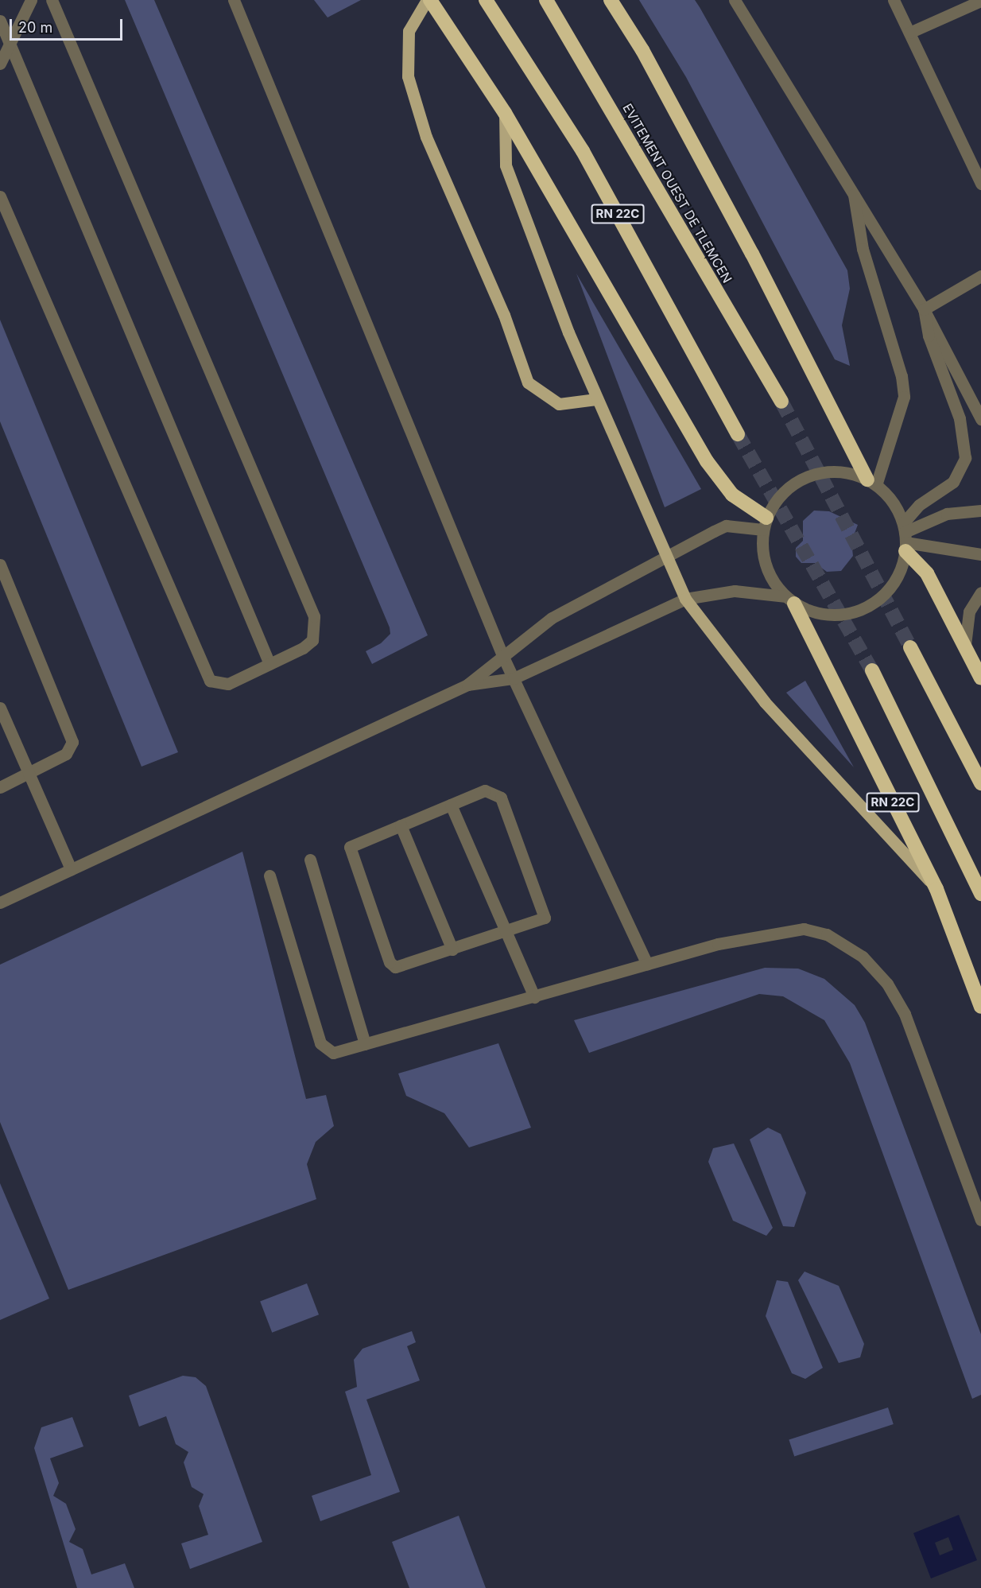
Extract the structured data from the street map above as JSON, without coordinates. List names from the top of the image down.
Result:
{
  "streets": {
    "highway": ["EVITEMENT OUEST DE TLEMCEN", "RN 22C"]
  },
  "scale_bar": "20 m"
}
